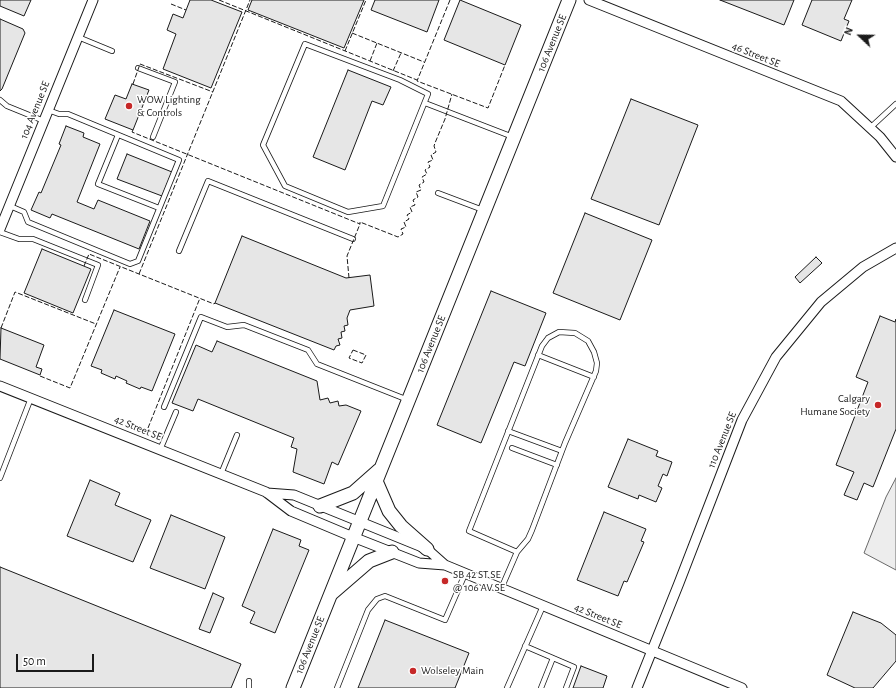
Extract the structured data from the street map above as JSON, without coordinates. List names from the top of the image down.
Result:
{
  "streets": {
    "street": [
      "106 Avenue SE",
      "46 Street SE",
      "104 Avenue SE",
      "42 Street SE",
      "110 Avenue SE"
    ]
  },
  "crossings": [
    ["106 Avenue SE", "42 Street SE"],
    ["42 Street SE", "110 Avenue SE"]
  ],
  "places": [
    "WOW Lighting & Controls",
    "Calgary Humane Society",
    "SB 42 ST SE @ 106 AV SE",
    "Wolseley Main"
  ],
  "scale_bar": "50 m",
  "north": "left"
}
